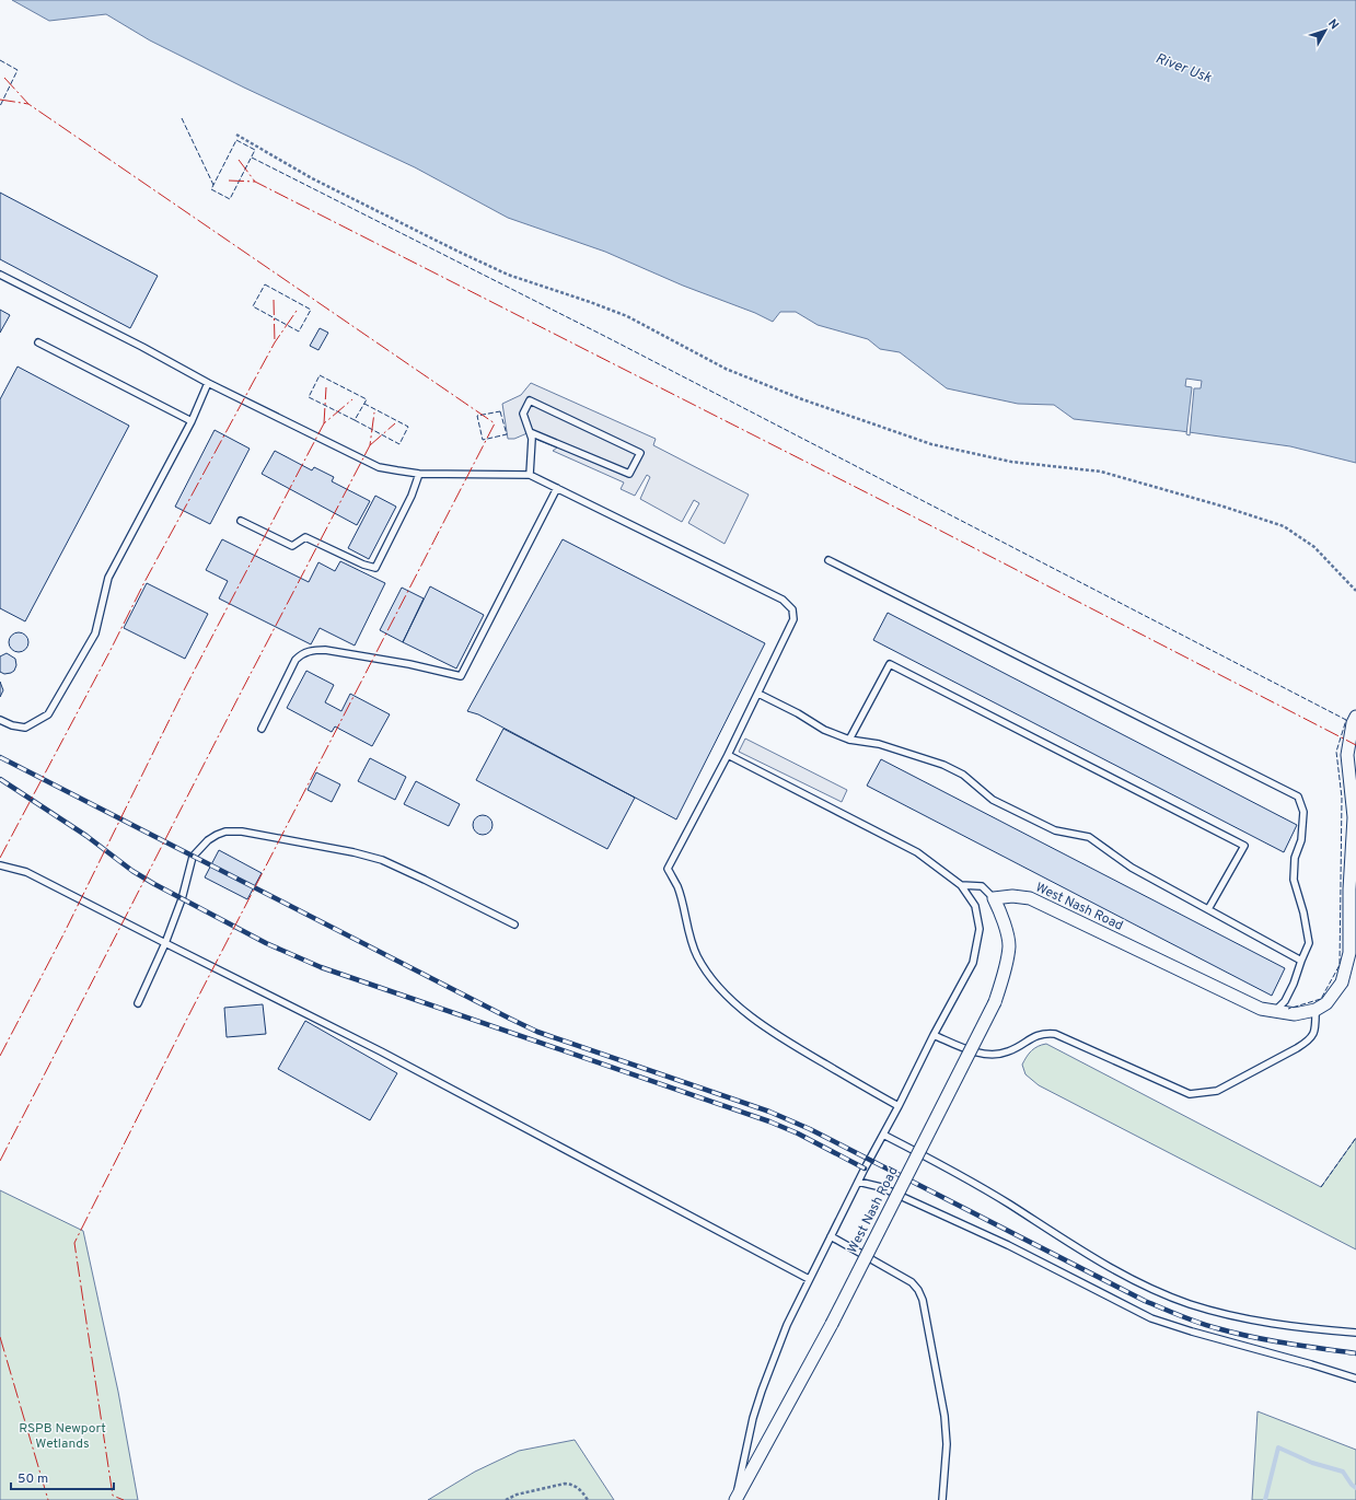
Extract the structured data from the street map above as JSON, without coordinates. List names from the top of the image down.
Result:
{
  "streets": {
    "street": ["West Nash Road"]
  },
  "water": ["River Usk"],
  "parks": ["RSPB Newport Wetlands"],
  "scale_bar": "50 m",
  "north": "top right"
}
